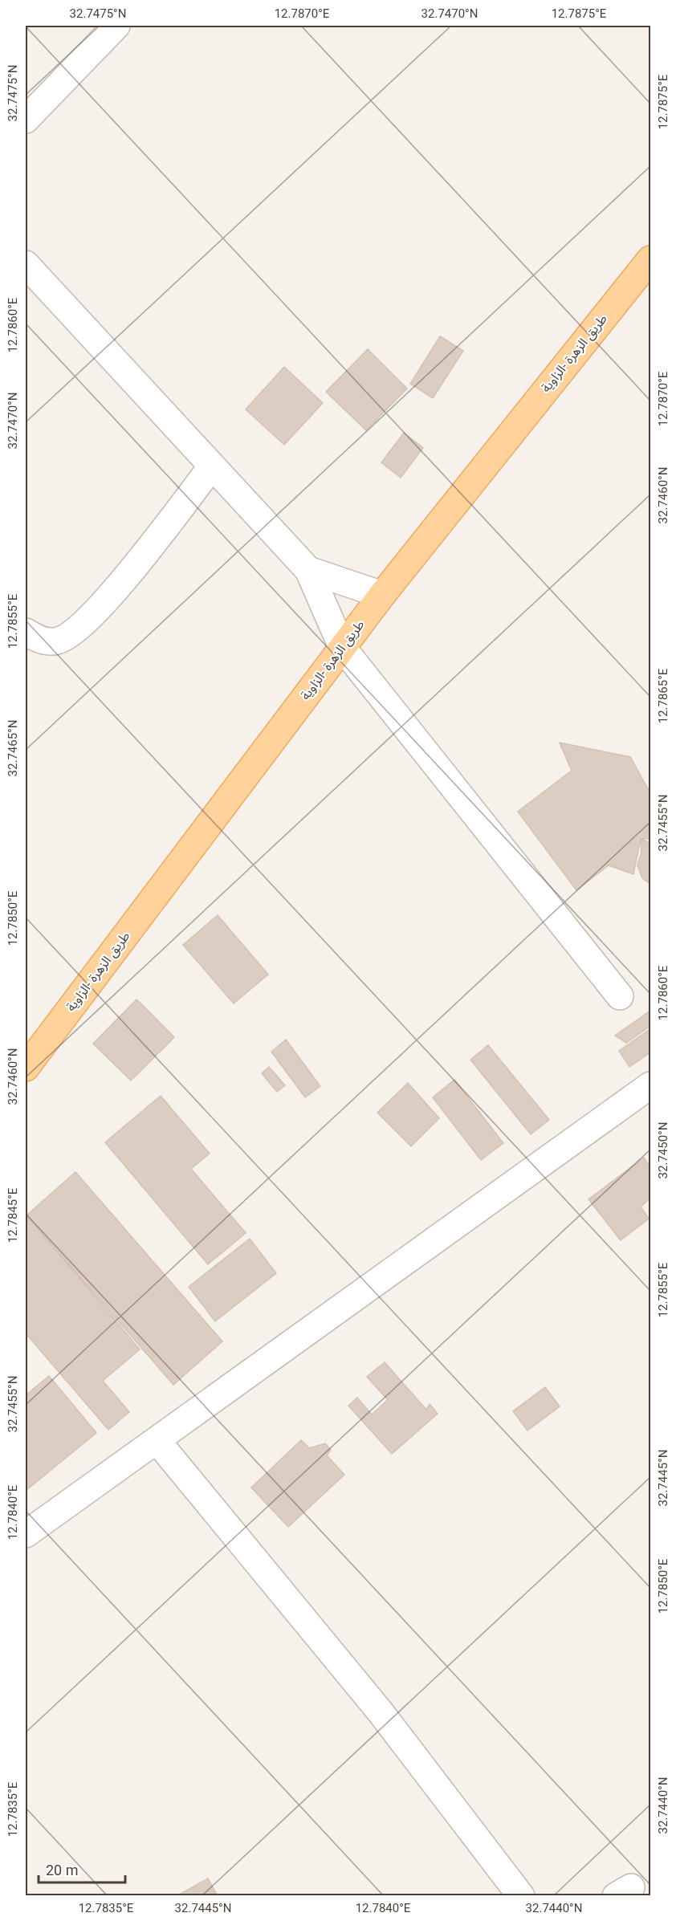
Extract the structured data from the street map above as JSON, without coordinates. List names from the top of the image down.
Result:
{
  "streets": {
    "main road": ["طريق الزهرة -الزاوية"]
  },
  "scale_bar": "20 m",
  "coordinates": [
    "32.7475°N",
    "12.7870°E",
    "32.7470°N",
    "12.7875°E",
    "12.7860°E",
    "32.7460°N",
    "12.7855°E",
    "12.7865°E",
    "32.7465°N",
    "32.7455°N",
    "12.7850°E",
    "32.7450°N",
    "12.7845°E",
    "32.7445°N",
    "12.7840°E",
    "32.7440°N",
    "12.7835°E"
  ]
}
